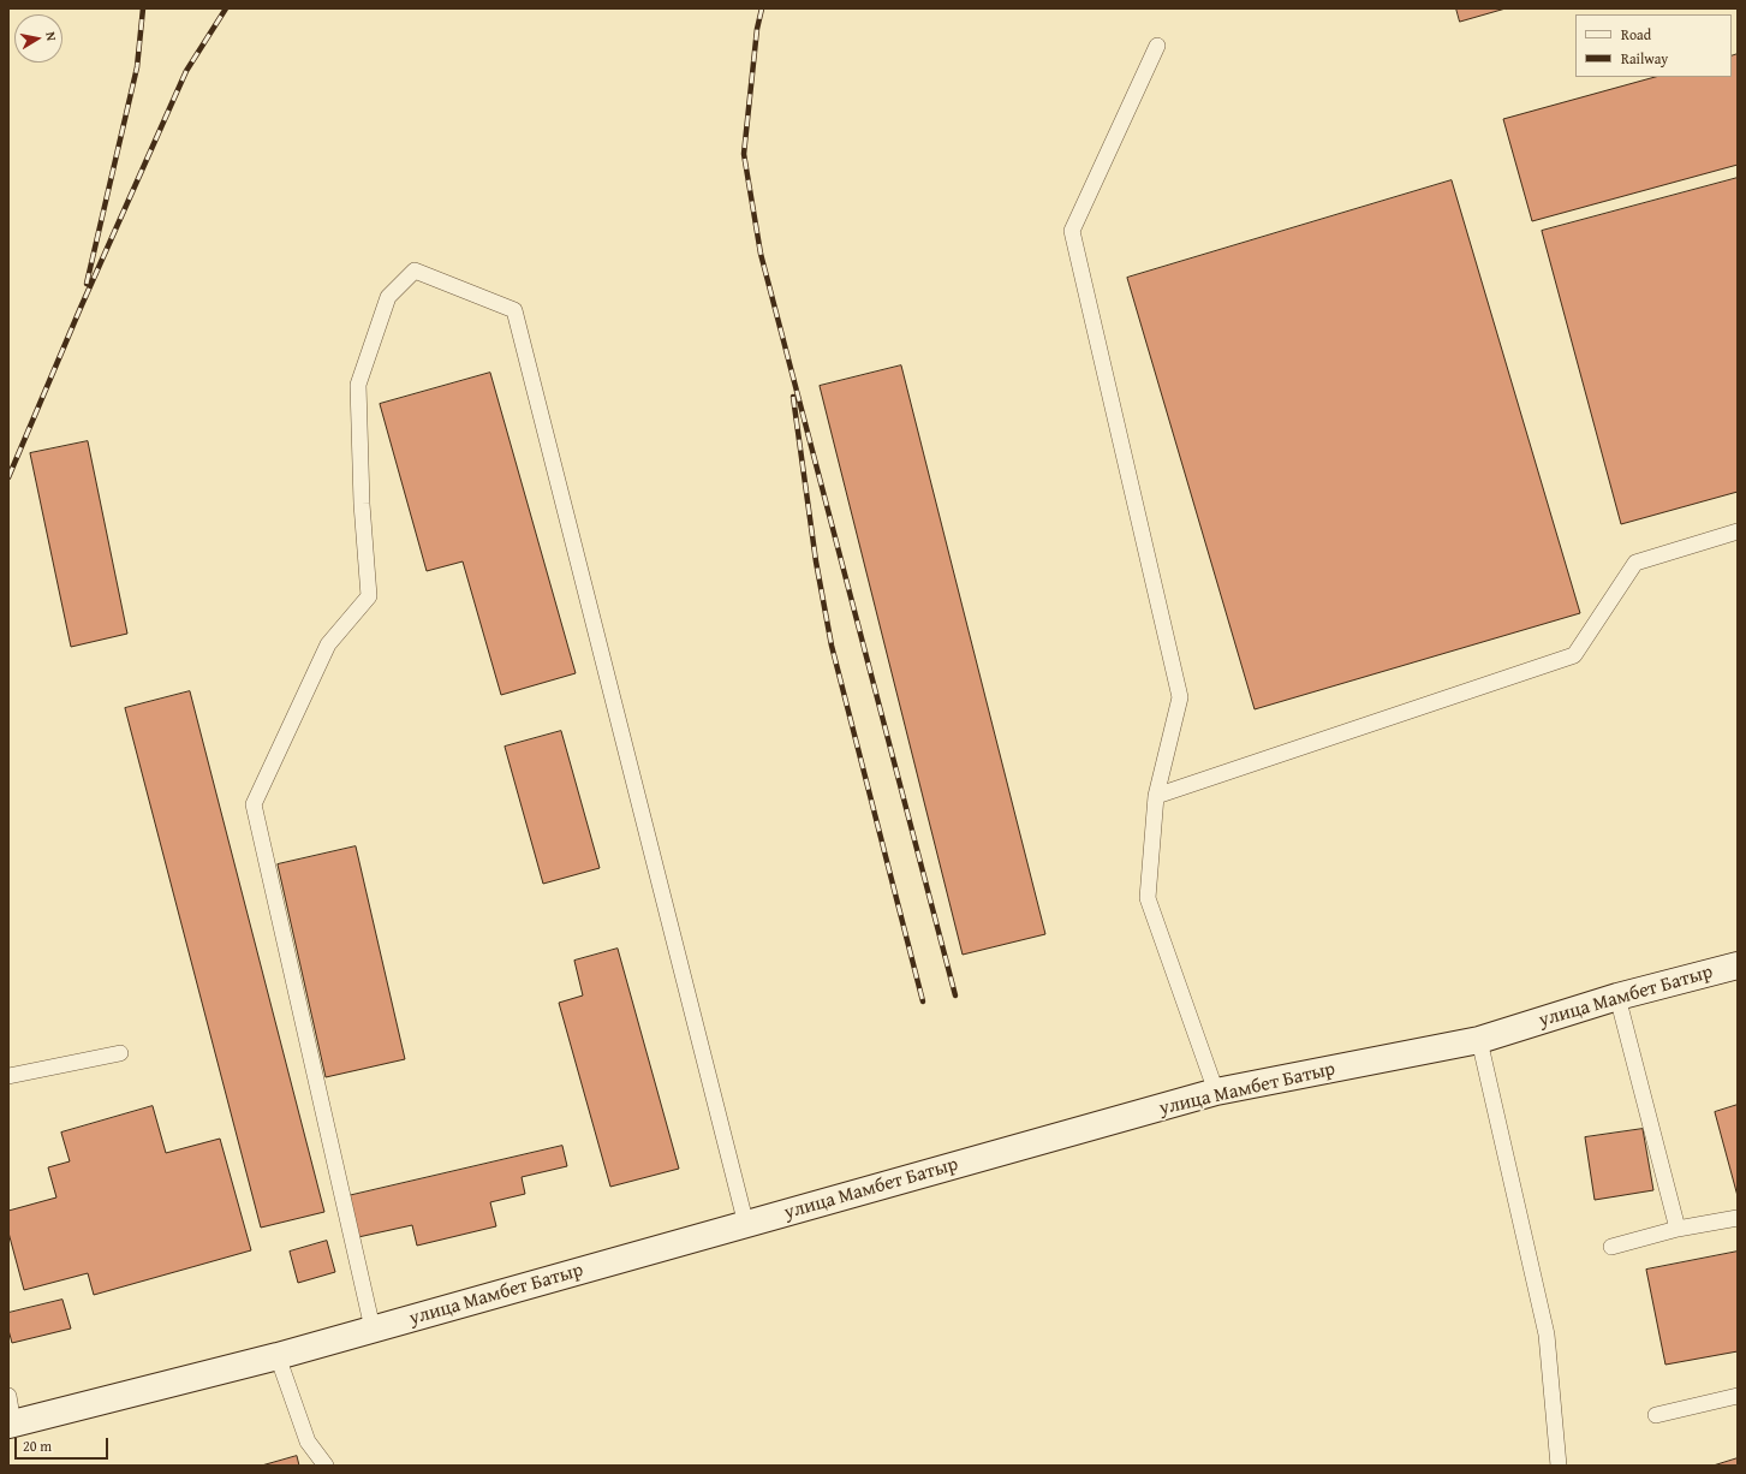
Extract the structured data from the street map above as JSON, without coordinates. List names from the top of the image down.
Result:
{
  "streets": {
    "main road": ["улица Мамбет Батыр"]
  },
  "legend": ["Road", "Railway"],
  "scale_bar": "20 m",
  "north": "right"
}
